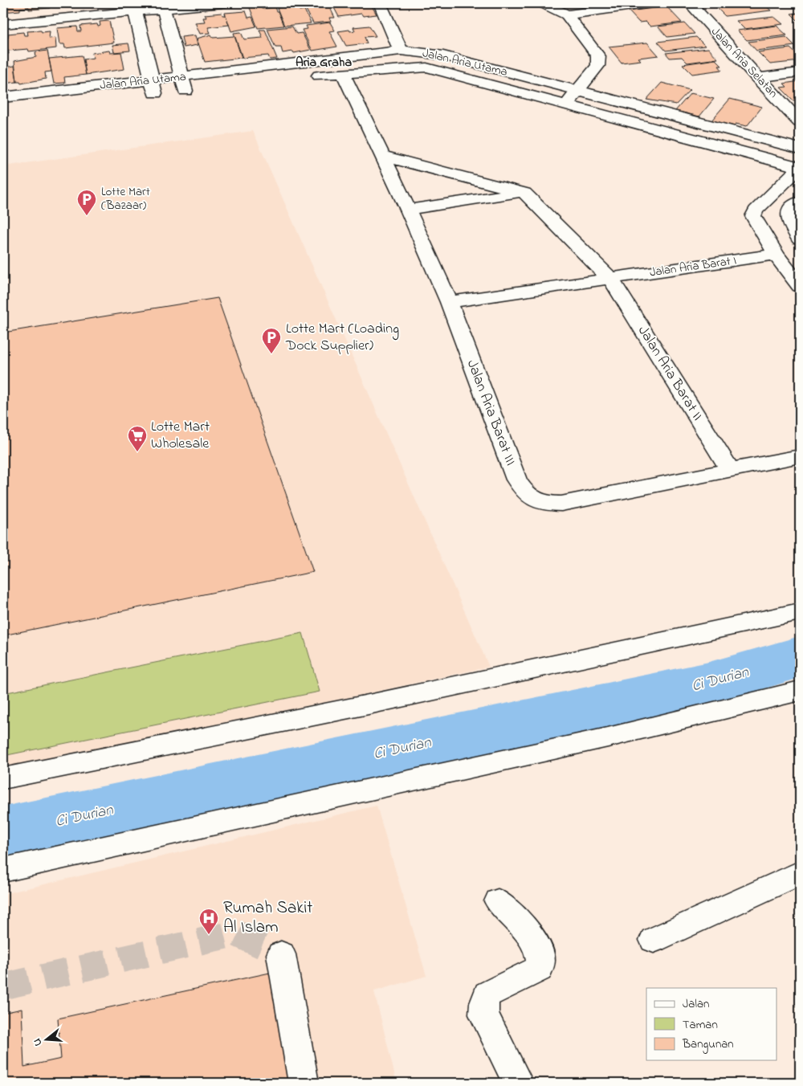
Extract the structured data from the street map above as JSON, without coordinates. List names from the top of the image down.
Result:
{
  "streets": {
    "street": [
      "Jalan Aria Utama",
      "Jalan Aria Selatan",
      "Jalan Aria Barat I",
      "Jalan Aria Barat II",
      "Jalan Aria Barat III"
    ]
  },
  "crossings": [
    ["Jalan Aria Utama", "Jalan Aria Barat III"],
    ["Jalan Aria Barat I", "Jalan Aria Barat II"],
    ["Jalan Aria Barat I", "Jalan Aria Barat III"],
    ["Jalan Aria Barat II", "Jalan Aria Barat III"]
  ],
  "districts": ["Aria Graha"],
  "water": ["Ci Durian"],
  "places": {
    "parking": ["Lotte Mart (Bazaar)", "Lotte Mart (Loading Dock Supplier)"],
    "supermarket": ["Lotte Mart Wholesale"],
    "hospital": ["Rumah Sakit Al Islam"]
  },
  "legend": ["Jalan", "Taman", "Bangunan"],
  "north": "left"
}
